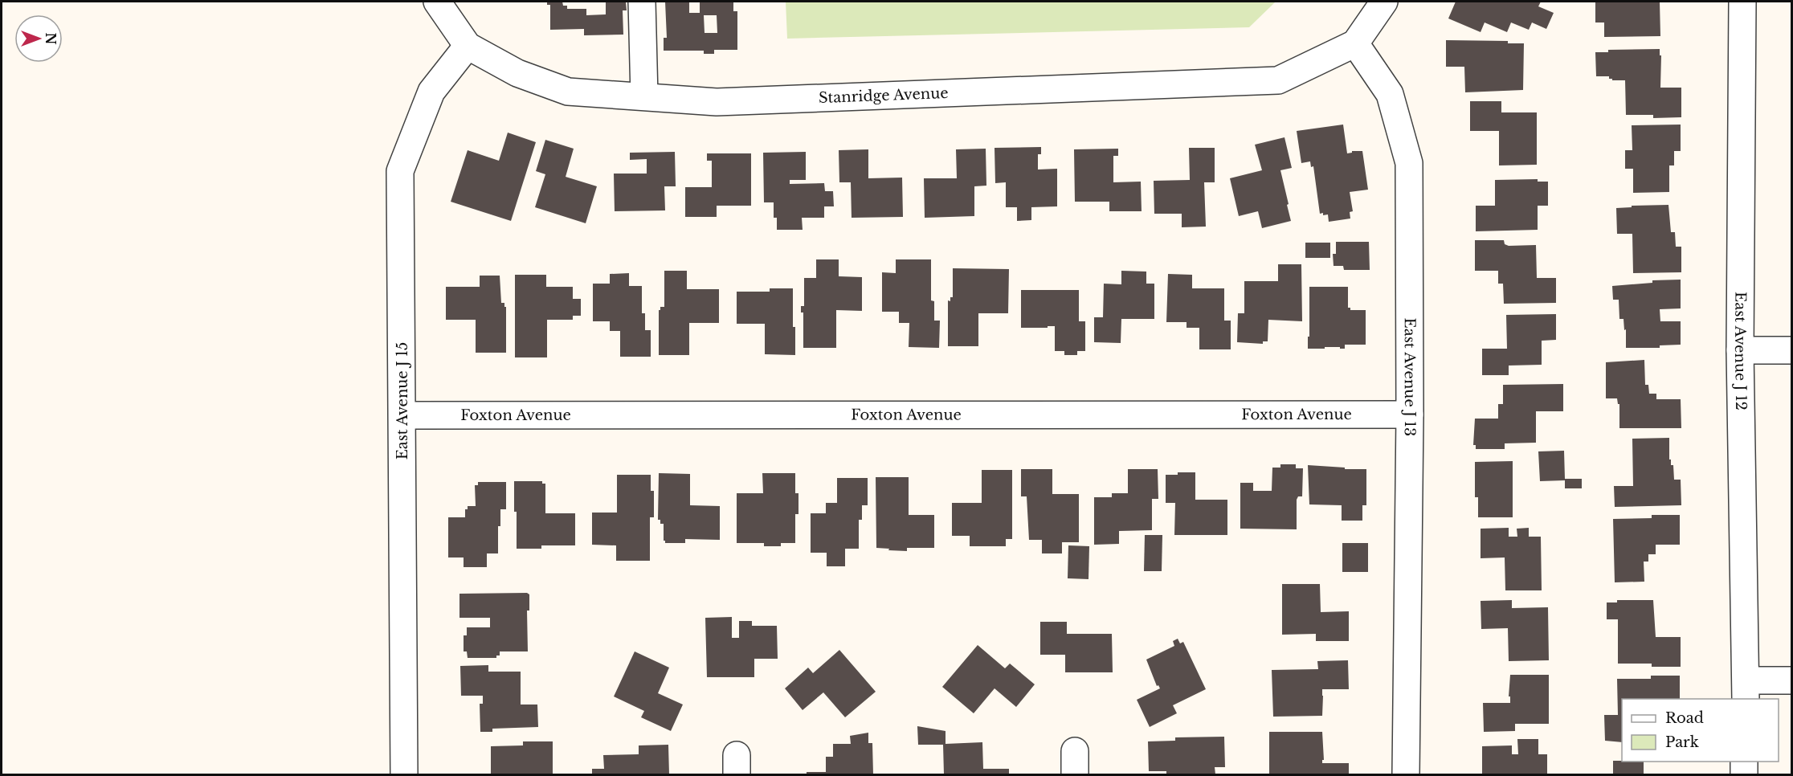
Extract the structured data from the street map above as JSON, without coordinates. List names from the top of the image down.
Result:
{
  "streets": {
    "street": [
      "Stanridge Avenue",
      "East Avenue J 12",
      "East Avenue J 13",
      "East Avenue J 15",
      "Foxton Avenue"
    ]
  },
  "crossings": [
    ["Stanridge Avenue", "East Avenue J 13"],
    ["Stanridge Avenue", "East Avenue J 15"],
    ["East Avenue J 13", "Foxton Avenue"],
    ["East Avenue J 15", "Foxton Avenue"]
  ],
  "legend": ["Road", "Park"],
  "north": "right"
}
